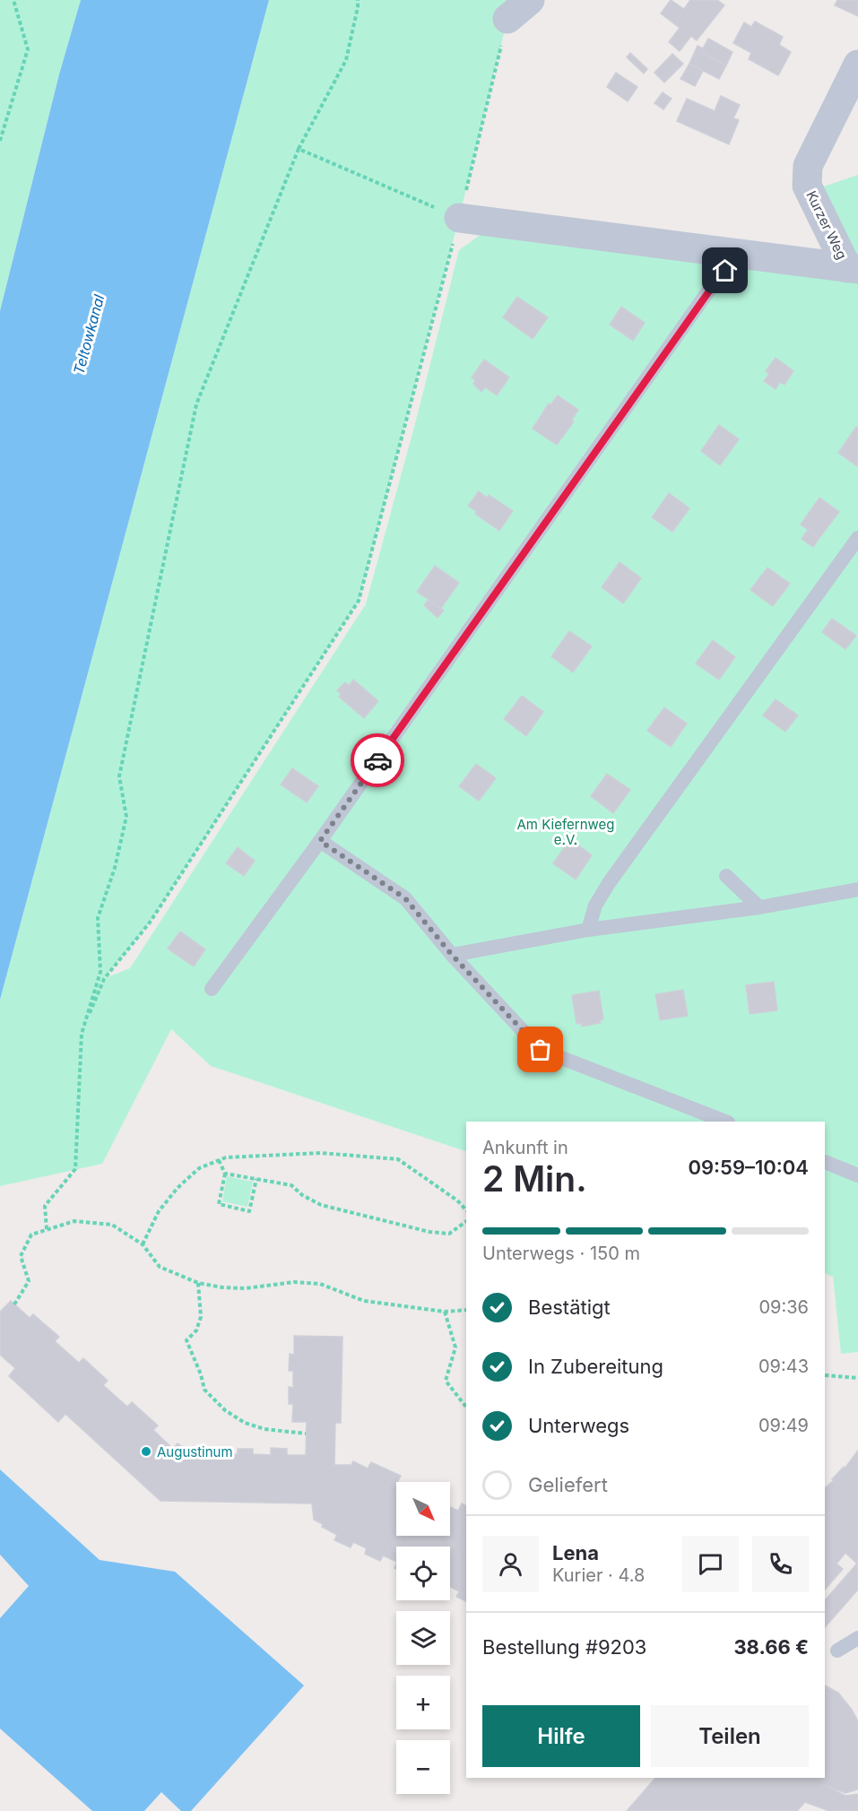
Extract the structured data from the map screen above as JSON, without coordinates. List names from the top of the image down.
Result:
{
  "streets": {
    "street": ["Kurzer Weg"]
  },
  "water": ["Teltowkanal"],
  "parks": ["Am Kiefernweg e.V."],
  "places": ["Augustinum"],
  "north": "bottom right",
  "page": {
    "heading": ["2 Min.", "Ankunft in", "09:59–10:04"],
    "panel": [
      "Lena",
      "Kurier · 4.8",
      "Bestellung #9203",
      "38.66 €"
    ],
    "bar": "Unterwegs · 150 m",
    "list": [
      ["Bestätigt", "09:36"],
      ["In Zubereitung", "09:43"],
      ["Unterwegs", "09:49"],
      "Geliefert"
    ],
    "map_buttons": ["+", "−"],
    "buttons": ["Hilfe", "Teilen"]
  }
}
